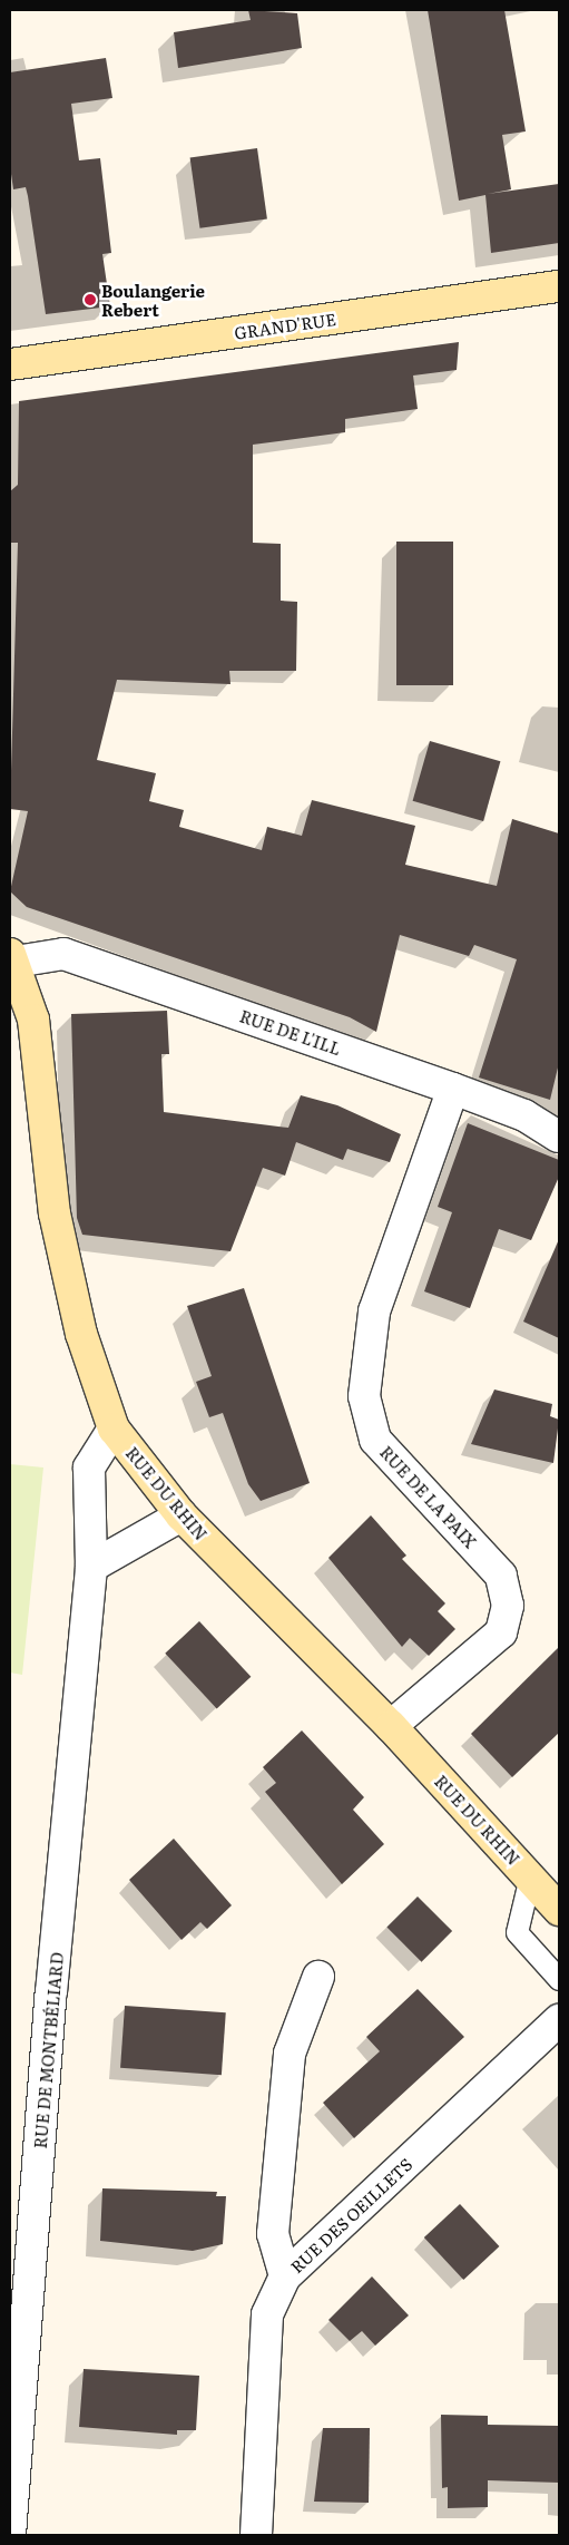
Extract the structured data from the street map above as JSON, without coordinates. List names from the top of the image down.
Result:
{
  "streets": {
    "street": [
      "GRAND'RUE",
      "RUE DE L'ILL",
      "RUE DU RHIN",
      "RUE DE LA PAIX",
      "RUE DE MONTBÉLIARD",
      "RUE DES OEILLETS"
    ]
  },
  "crossings": [
    ["RUE DE L'ILL", "RUE DU RHIN"],
    ["RUE DE L'ILL", "RUE DE LA PAIX"],
    ["RUE DU RHIN", "RUE DE LA PAIX"],
    ["RUE DU RHIN", "RUE DE MONTBÉLIARD"]
  ],
  "places": ["Boulangerie Rebert"]
}
